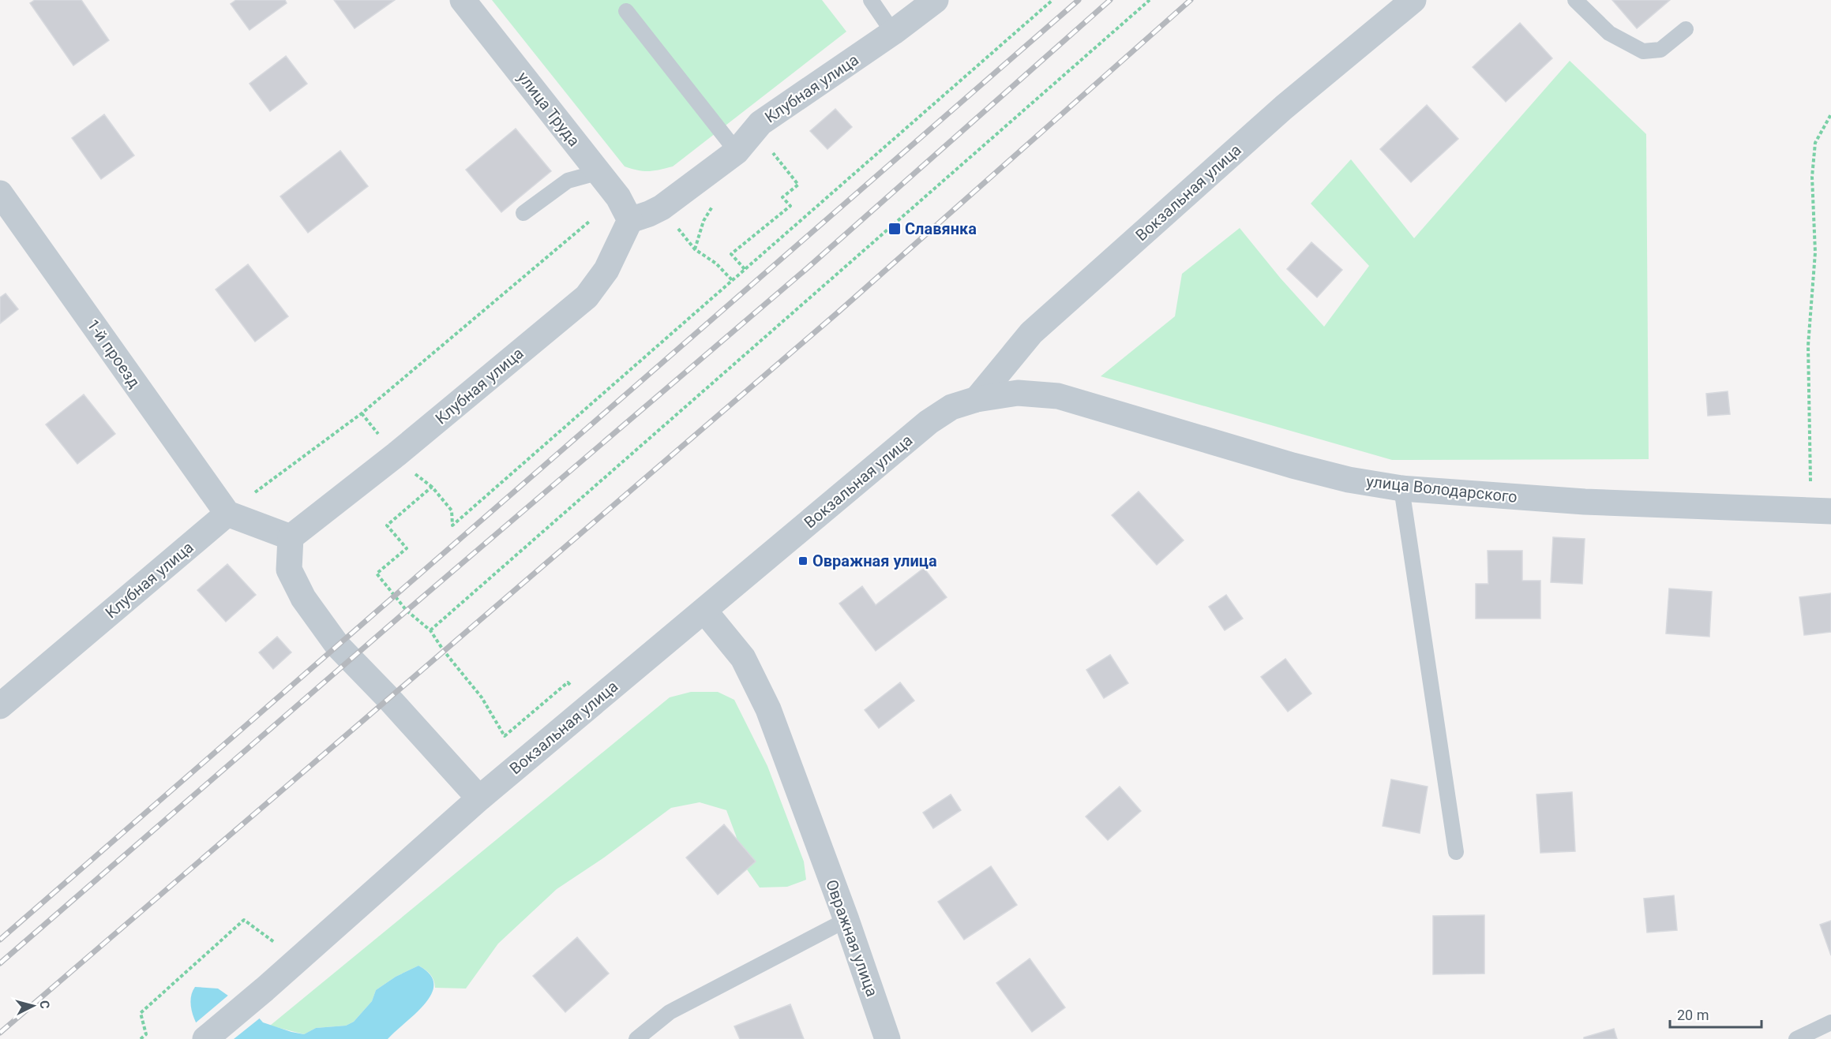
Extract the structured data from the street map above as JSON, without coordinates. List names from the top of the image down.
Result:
{
  "streets": {
    "street": [
      "Клубная улица",
      "улица Труда",
      "Вокзальная улица",
      "1-й проезд",
      "улица Володарского",
      "Овражная улица"
    ]
  },
  "crossings": [
    ["Клубная улица", "улица Труда"],
    ["Клубная улица", "1-й проезд"],
    ["Вокзальная улица", "улица Володарского"],
    ["Вокзальная улица", "Овражная улица"]
  ],
  "places": {
    "transit": ["Славянка", "Овражная улица"]
  },
  "scale_bar": "20 m",
  "north": "right"
}
